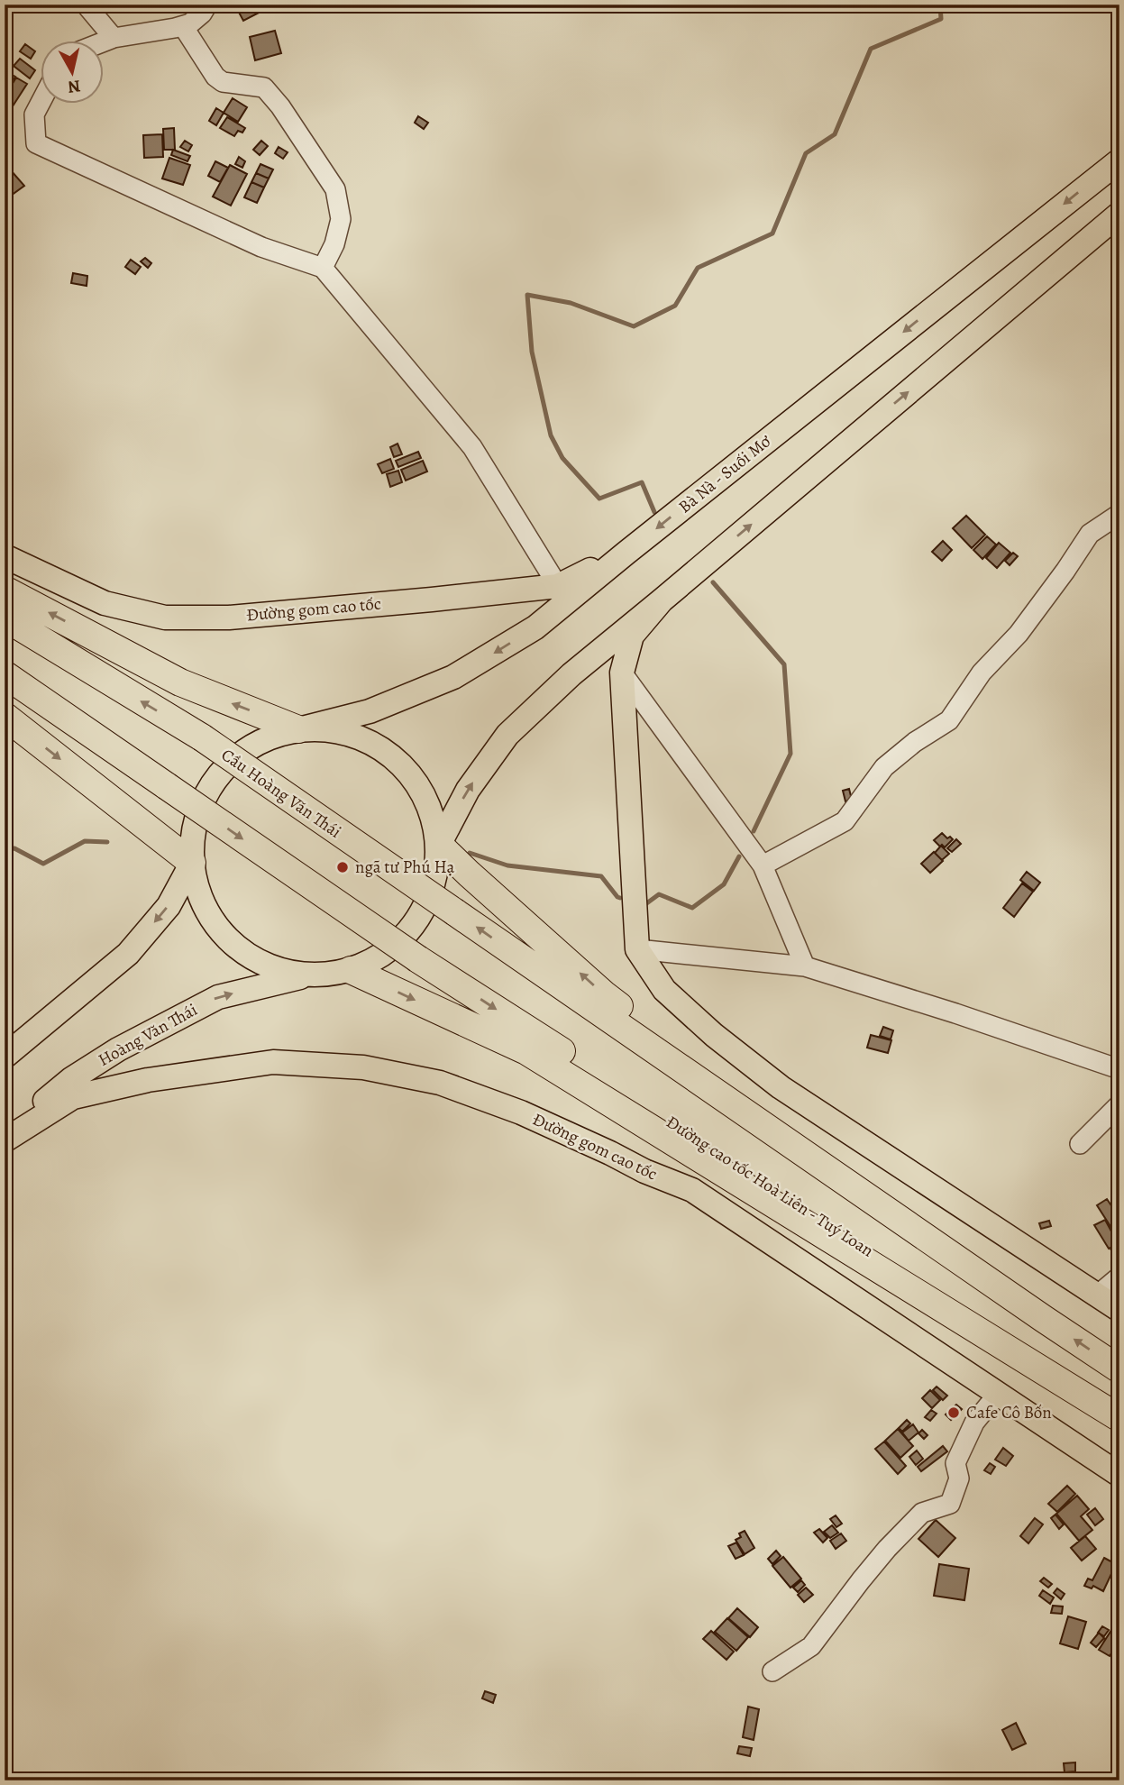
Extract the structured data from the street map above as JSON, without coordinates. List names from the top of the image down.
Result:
{
  "streets": {
    "highway": ["Cầu Hoàng Văn Thái", "Đường cao tốc Hoà Liên - Tuý Loan"],
    "main road": ["Bà Nà - Suối Mơ", "Đường gom cao tốc", "Hoàng Văn Thái"]
  },
  "crossings": [
    ["Bà Nà - Suối Mơ", "Đường gom cao tốc"]
  ],
  "places": ["ngã tư Phú Hạ", "Cafe Cô Bốn"],
  "north": "bottom"
}
